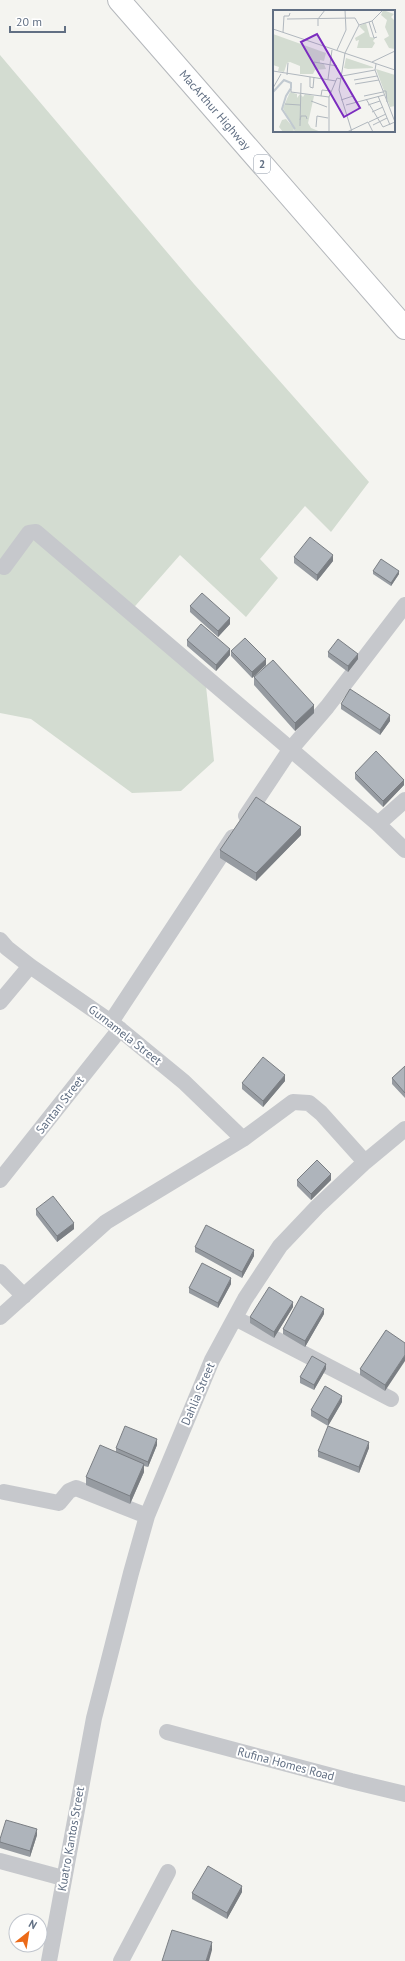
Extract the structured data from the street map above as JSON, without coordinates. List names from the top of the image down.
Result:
{
  "streets": {
    "highway": ["MacArthur Highway", "2"],
    "street": [
      "Gumamela Street",
      "Santan Street",
      "Dahlia Street",
      "Rufina Homes Road",
      "Kuatro Kantos Street"
    ]
  },
  "crossings": [
    ["Gumamela Street", "Santan Street"],
    ["Dahlia Street", "Kuatro Kantos Street"]
  ],
  "scale_bar": "20 m",
  "north": "top right"
}
